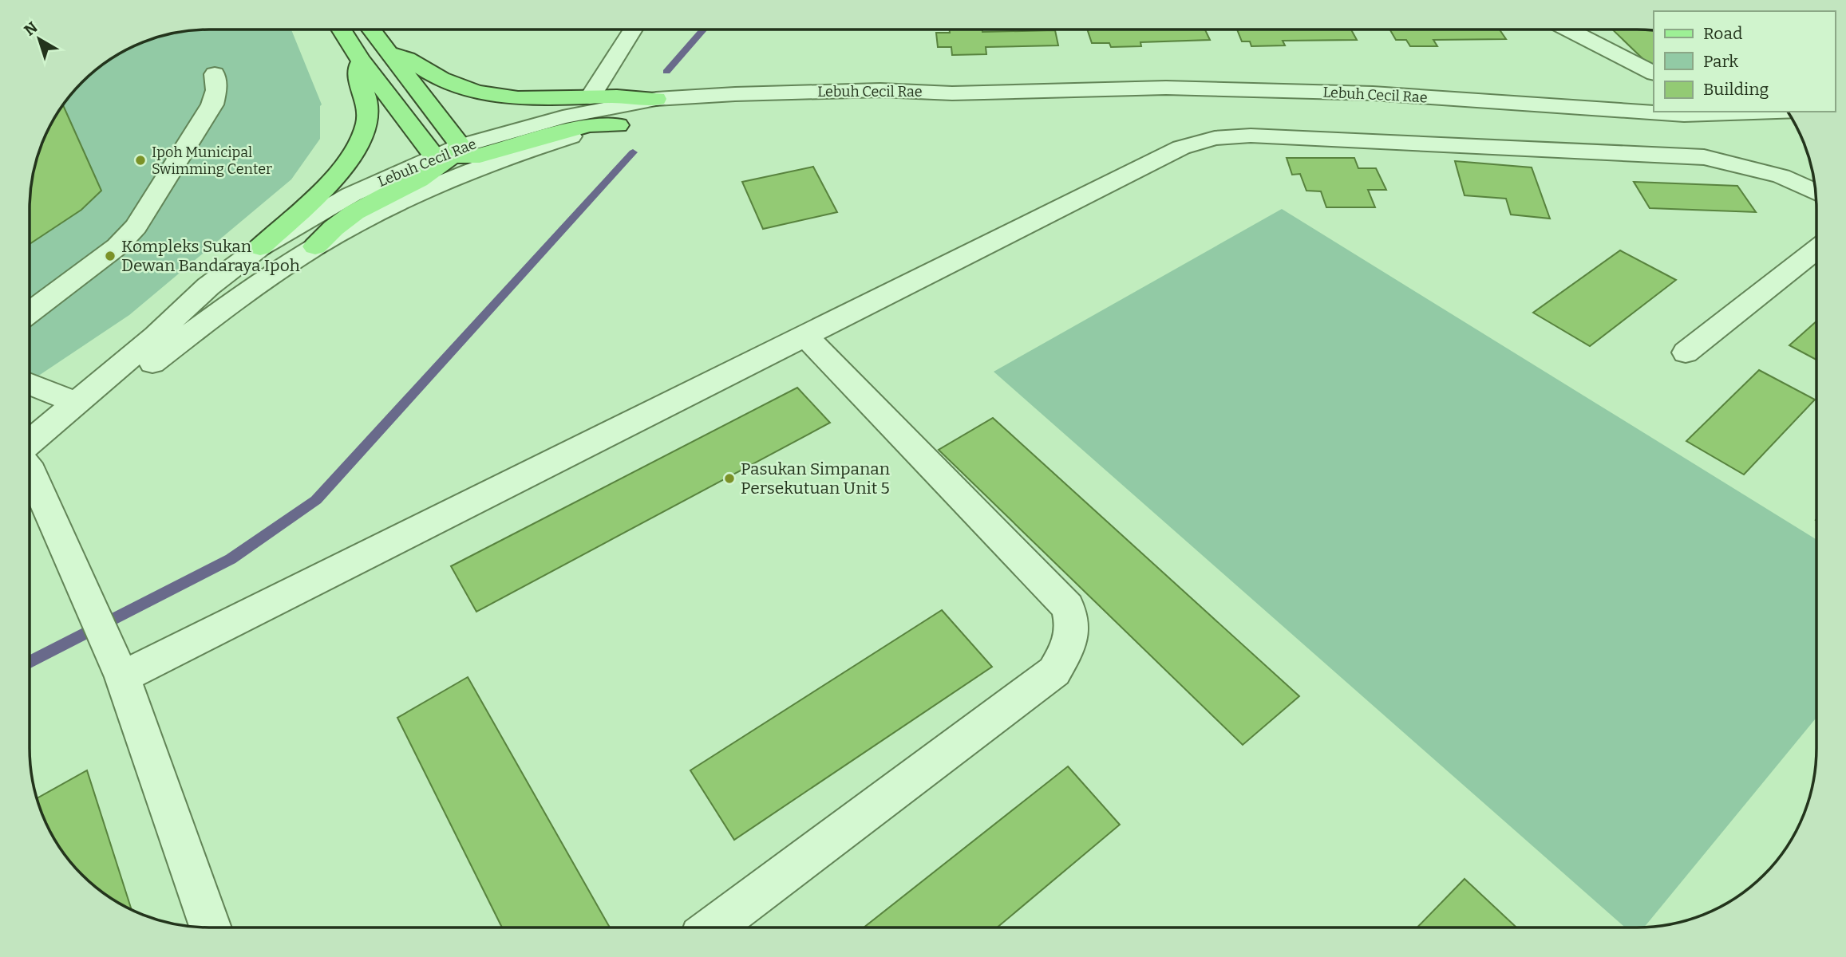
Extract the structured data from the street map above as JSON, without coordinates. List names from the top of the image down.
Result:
{
  "streets": {
    "street": ["Lebuh Cecil Rae"]
  },
  "places": ["Ipoh Municipal Swimming Center", "Kompleks Sukan Dewan Bandaraya Ipoh", "Pasukan Simpanan Persekutuan Unit 5"],
  "legend": ["Road", "Park", "Building"],
  "north": "top left"
}
